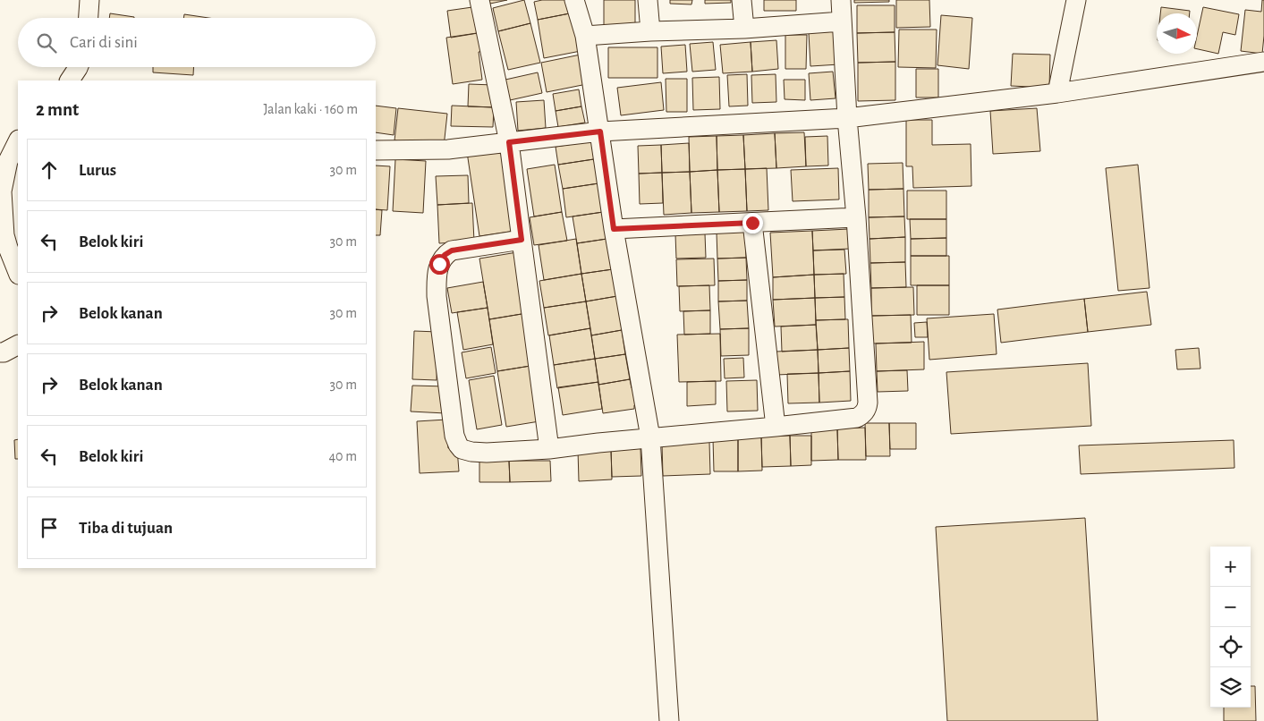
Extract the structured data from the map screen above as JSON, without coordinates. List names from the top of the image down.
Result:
{
  "north": "right",
  "page": {
    "search": "Cari di sini",
    "heading": ["2 mnt", "Jalan kaki · 160 m"],
    "list": [
      ["Lurus", "30 m"],
      ["Belok kiri", "30 m"],
      ["Belok kanan", "30 m"],
      ["Belok kanan", "30 m"],
      ["Belok kiri", "40 m"],
      "Tiba di tujuan"
    ],
    "map_buttons": ["+", "−"]
  }
}
